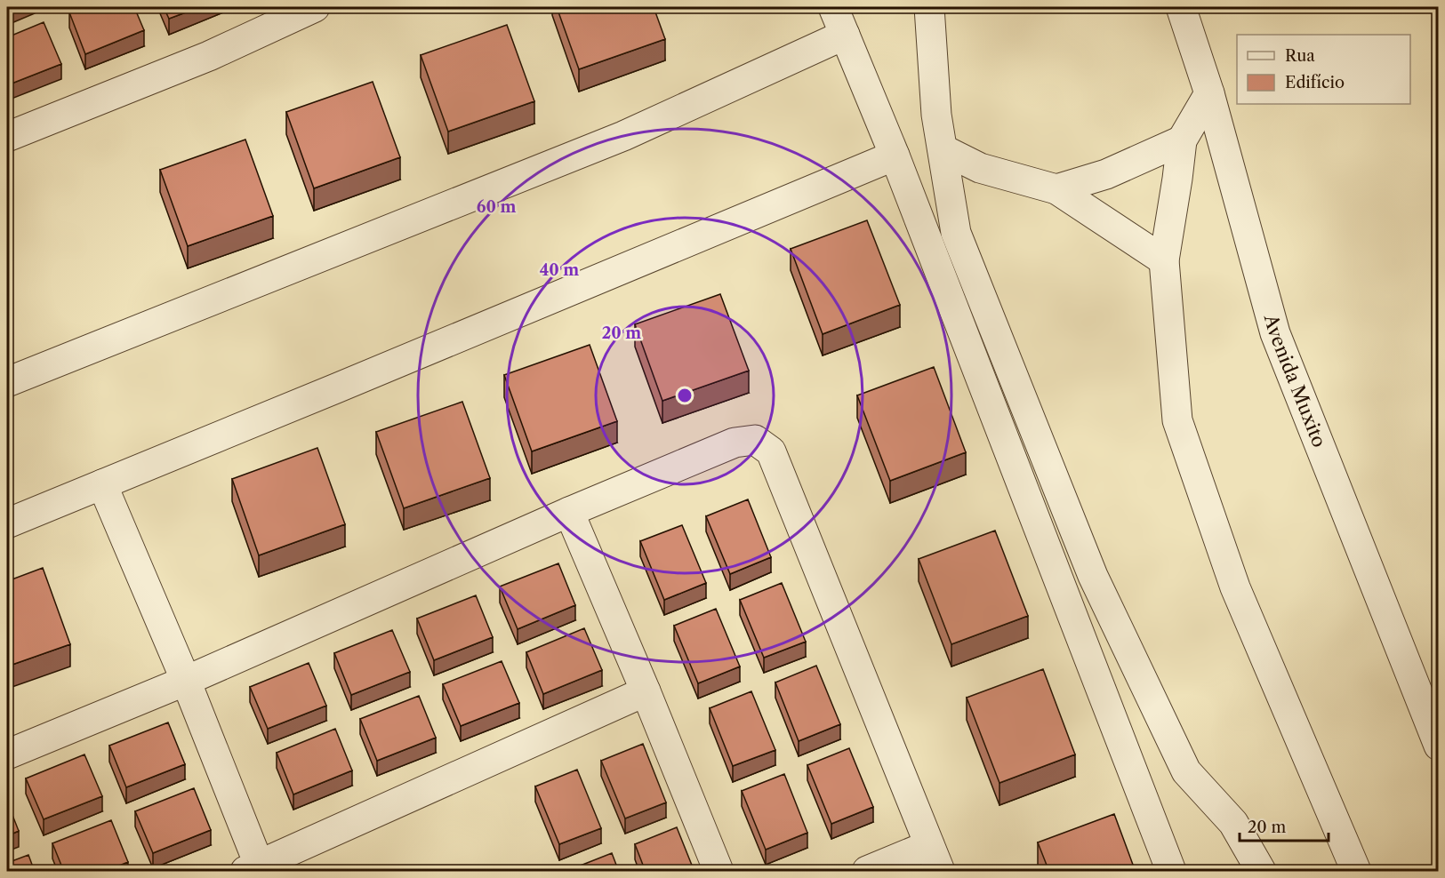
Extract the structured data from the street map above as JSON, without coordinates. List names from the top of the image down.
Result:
{
  "streets": {
    "street": ["Avenida Muxito"]
  },
  "legend": ["Rua", "Edifício"],
  "scale_bar": "20 m",
  "rings": ["60 m", "40 m", "20 m"]
}
